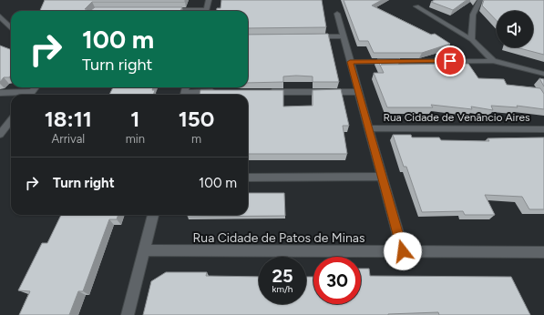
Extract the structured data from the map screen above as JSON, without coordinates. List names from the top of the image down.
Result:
{
  "streets": {
    "street": ["Rua Cidade de Venâncio Aires", "Rua Cidade de Patos de Minas"]
  },
  "page": {
    "turn": ["100 m", "Turn right"],
    "eta": [
      "18:11",
      "Arrival",
      "1",
      "min",
      "150",
      "m"
    ],
    "list": [
      {
        "name": "Turn right",
        "value": "100 m"
      }
    ],
    "speed": "25 km/h",
    "limit": "30"
  }
}
